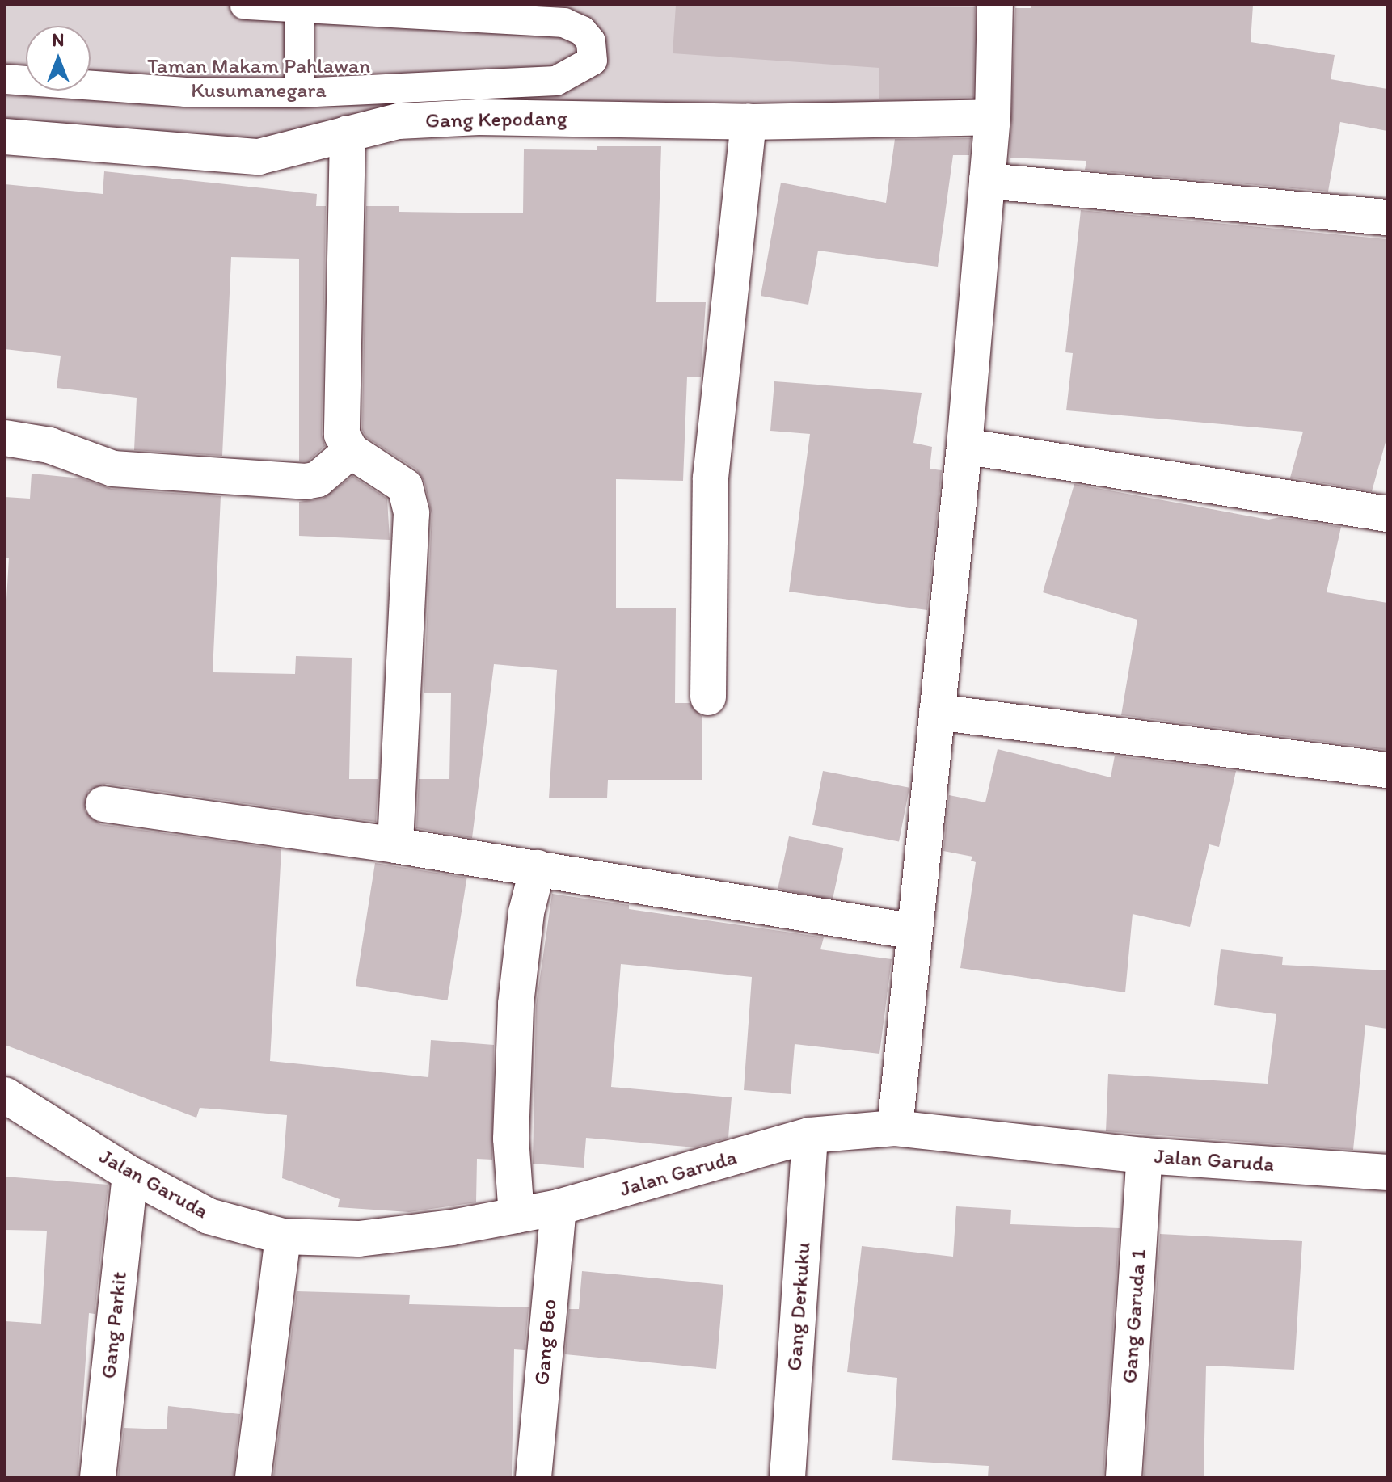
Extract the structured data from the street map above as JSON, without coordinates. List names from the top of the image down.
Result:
{
  "streets": {
    "street": [
      "Gang Kepodang",
      "Jalan Garuda",
      "Gang Derkuku",
      "Gang Garuda 1",
      "Gang Parkit",
      "Gang Beo"
    ]
  },
  "crossings": [
    ["Jalan Garuda", "Gang Derkuku"],
    ["Jalan Garuda", "Gang Garuda 1"],
    ["Jalan Garuda", "Gang Parkit"],
    ["Jalan Garuda", "Gang Beo"]
  ],
  "parks": ["Taman Makam Pahlawan Kusumanegara"],
  "north": "top"
}
